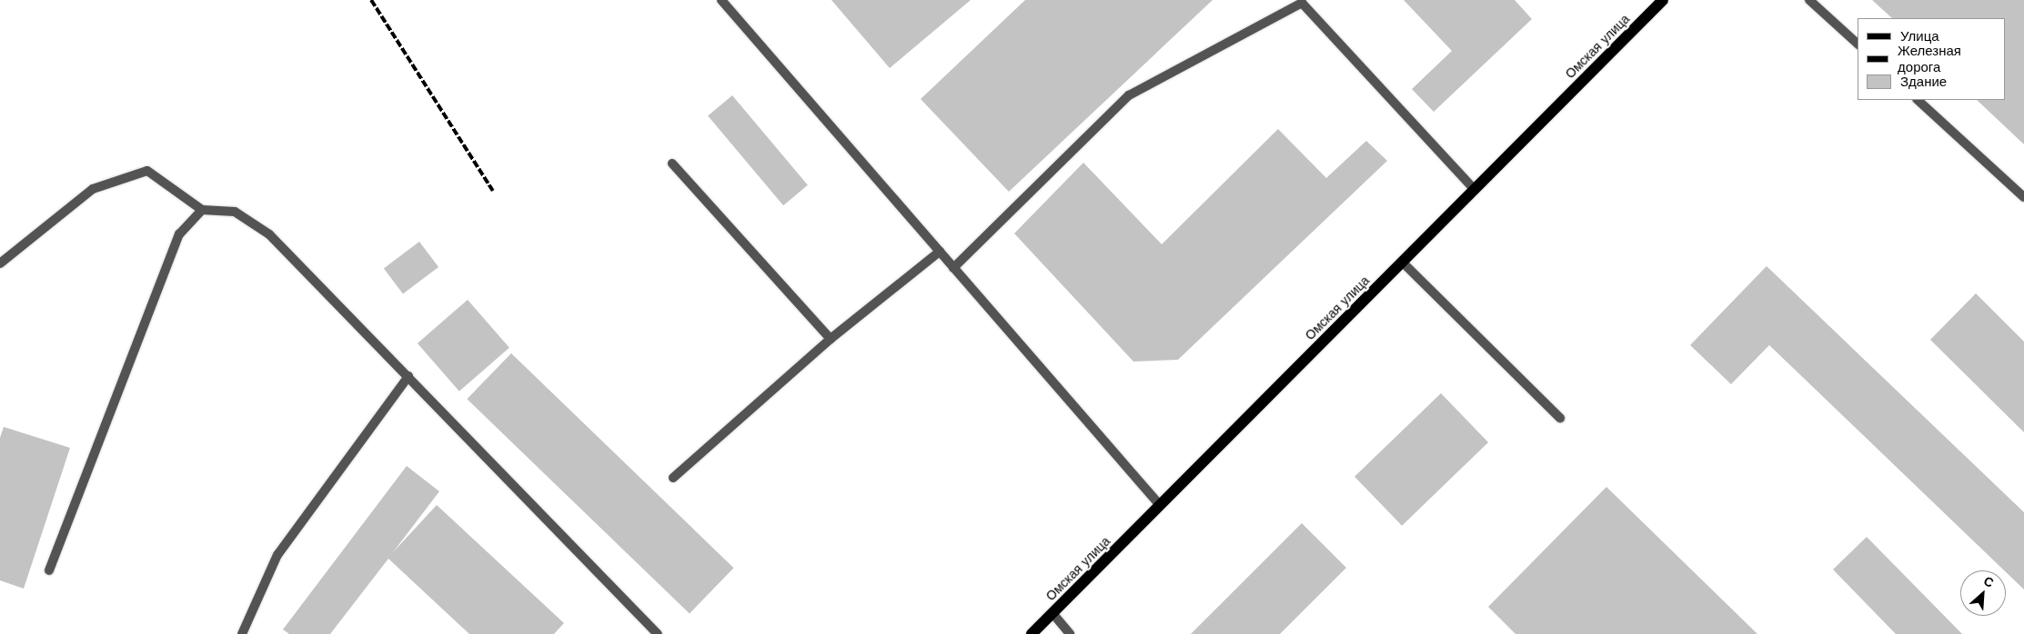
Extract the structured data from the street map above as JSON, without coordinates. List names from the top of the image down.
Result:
{
  "streets": {
    "main road": ["Омская улица"]
  },
  "legend": ["Улица", "Железная дорога", "Здание"],
  "north": "top right"
}
